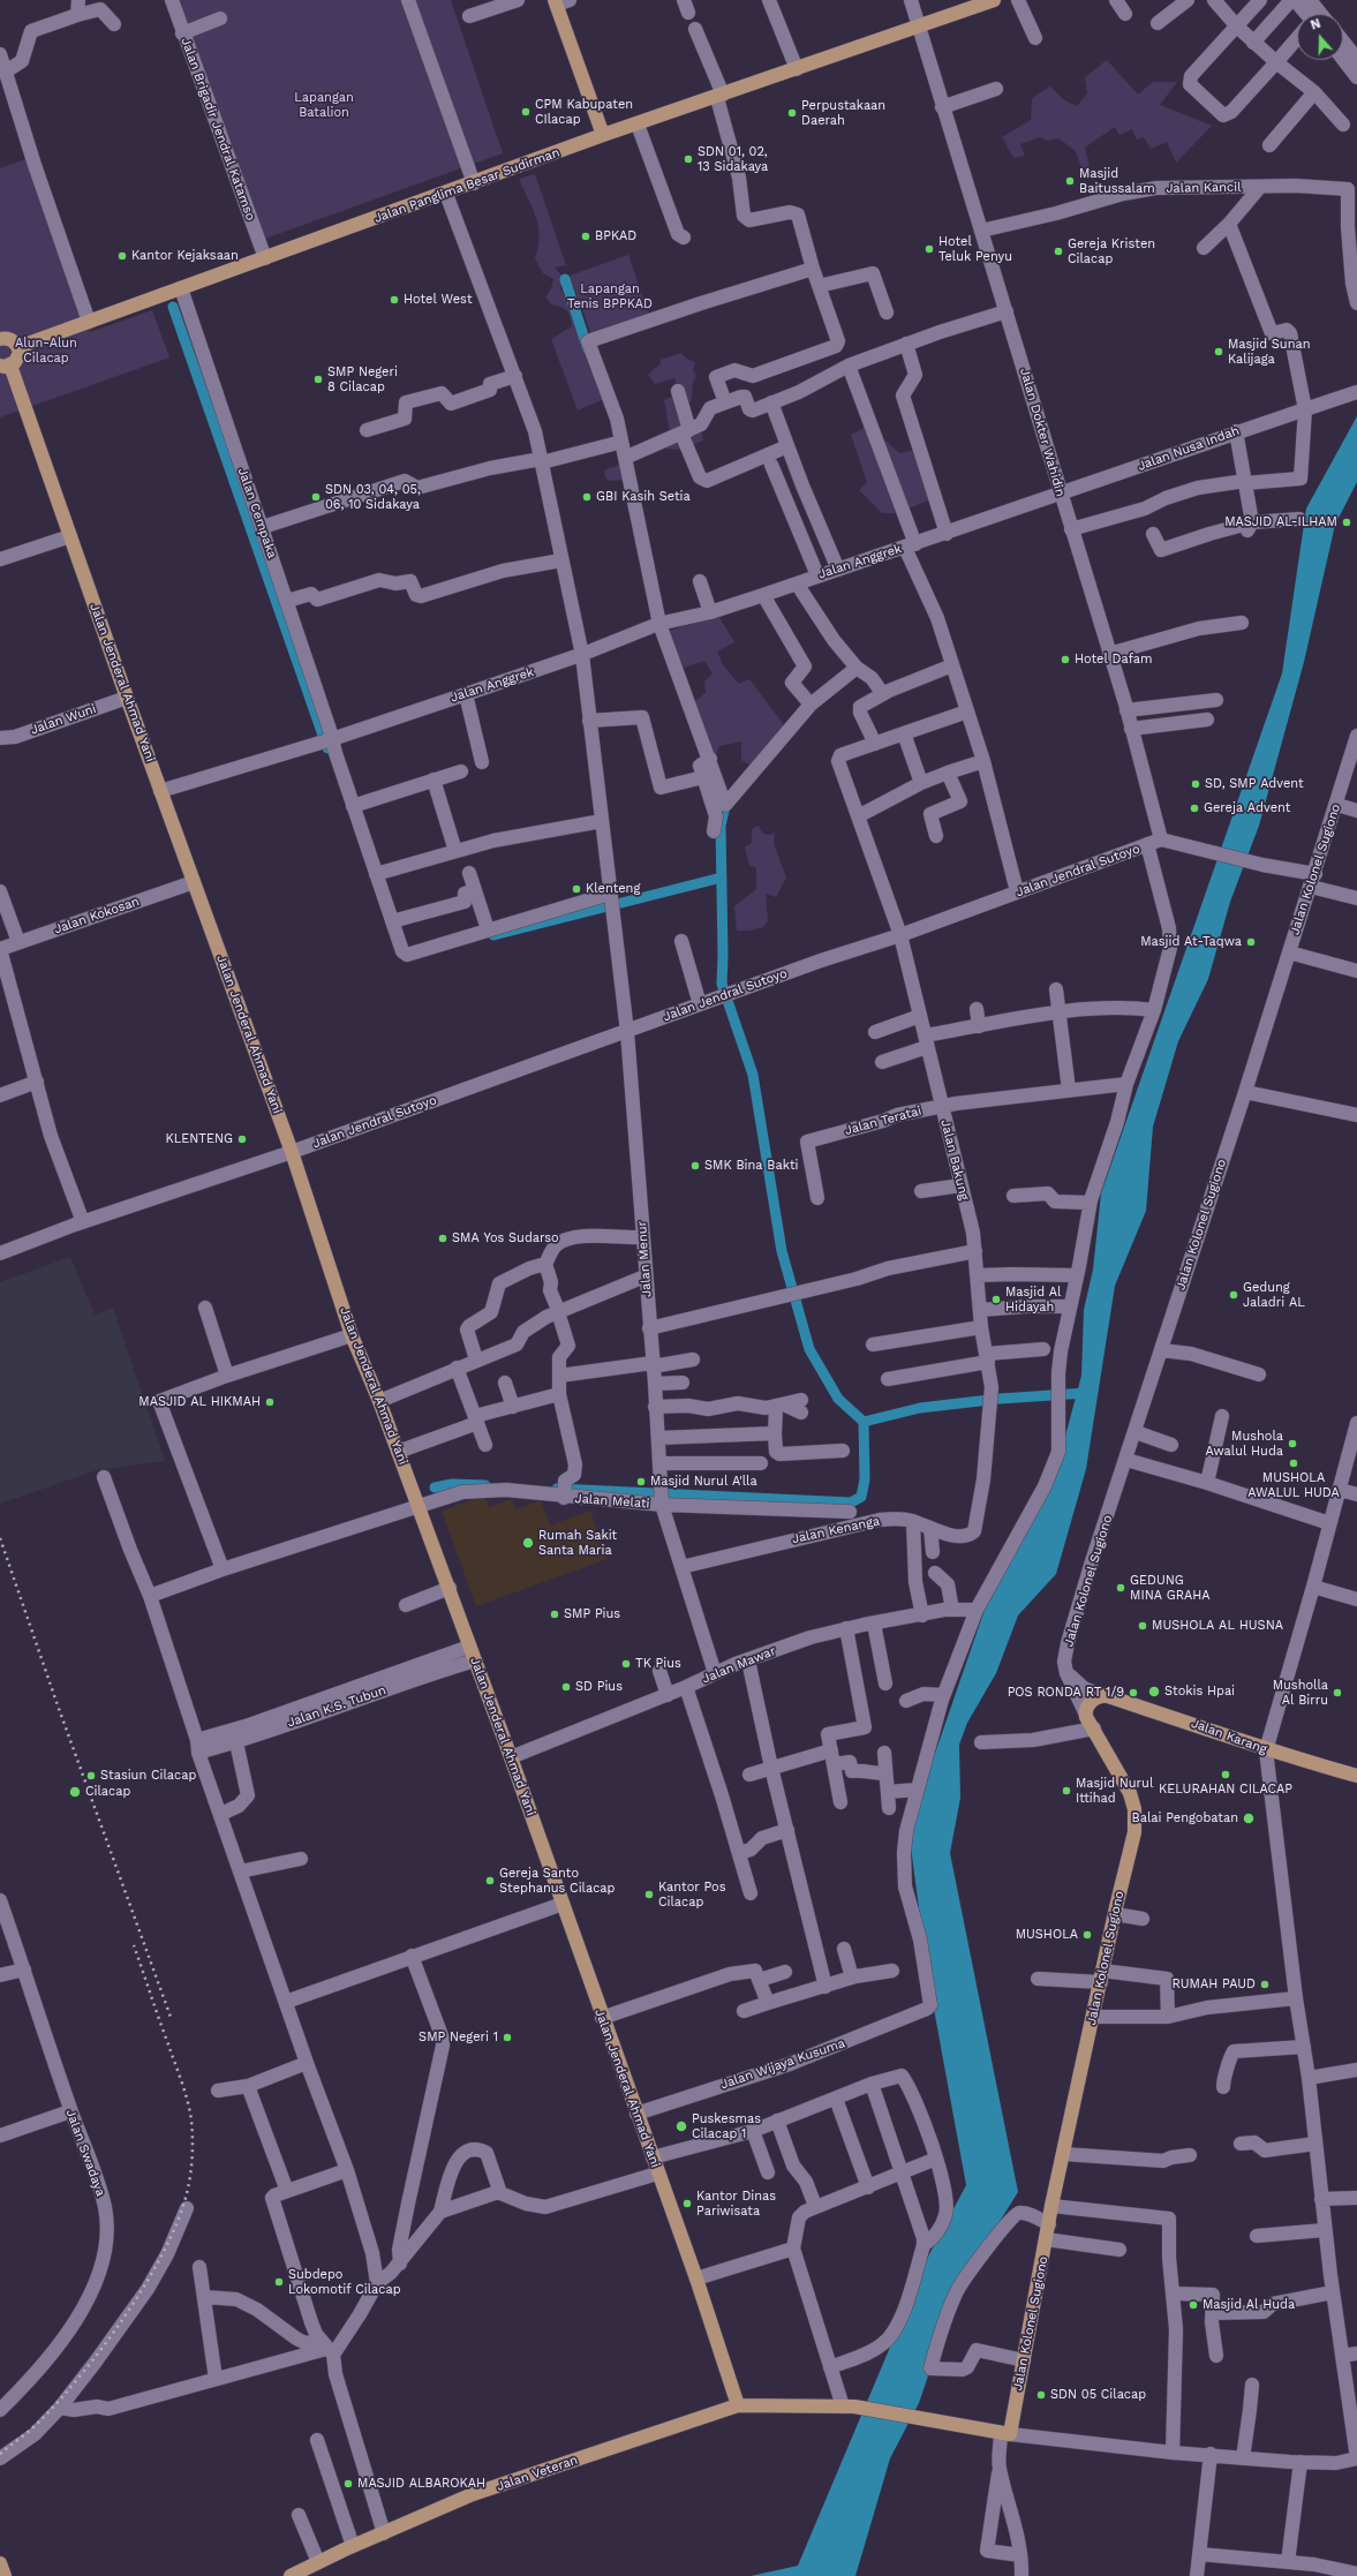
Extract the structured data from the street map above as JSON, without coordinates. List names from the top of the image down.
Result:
{
  "streets": {
    "main road": [
      "Jalan Panglima Besar Sudirman",
      "Jalan Jenderal Ahmad Yani",
      "Jalan Kolonel Sugiono",
      "Jalan Karang",
      "Jalan Veteran"
    ],
    "street": [
      "Jalan Brigadir Jendral Katamso",
      "Jalan Kancil",
      "Jalan Dokter Wahidin",
      "Jalan Nusa Indah",
      "Jalan Cempaka",
      "Jalan Anggrek",
      "Jalan Wuni",
      "Jalan Jendral Sutoyo",
      "Jalan Kokosan",
      "Jalan Teratai",
      "Jalan Bakung",
      "Jalan Menur",
      "Jalan Melati",
      "Jalan Kenanga",
      "Jalan Mawar",
      "Jalan K.S. Tubun",
      "Jalan Wijaya Kusuma",
      "Jalan Swadaya"
    ]
  },
  "crossings": [
    ["Jalan Brigadir Jendral Katamso", "Jalan Panglima Besar Sudirman"],
    ["Jalan Panglima Besar Sudirman", "Jalan Dokter Wahidin"],
    ["Jalan Panglima Besar Sudirman", "Jalan Cempaka"],
    ["Jalan Panglima Besar Sudirman", "Jalan Menur"],
    ["Jalan Kancil", "Jalan Dokter Wahidin"],
    ["Jalan Dokter Wahidin", "Jalan Nusa Indah"],
    ["Jalan Dokter Wahidin", "Jalan Anggrek"],
    ["Jalan Dokter Wahidin", "Jalan Jendral Sutoyo"],
    ["Jalan Dokter Wahidin", "Jalan Teratai"],
    ["Jalan Dokter Wahidin", "Jalan Mawar"],
    ["Jalan Dokter Wahidin", "Jalan Wijaya Kusuma"],
    ["Jalan Nusa Indah", "Jalan Anggrek"],
    ["Jalan Cempaka", "Jalan Anggrek"],
    ["Jalan Anggrek", "Jalan Jenderal Ahmad Yani"],
    ["Jalan Anggrek", "Jalan Menur"],
    ["Jalan Jenderal Ahmad Yani", "Jalan Wuni"],
    ["Jalan Jenderal Ahmad Yani", "Jalan Jendral Sutoyo"],
    ["Jalan Jenderal Ahmad Yani", "Jalan Kokosan"],
    ["Jalan Jenderal Ahmad Yani", "Jalan Melati"],
    ["Jalan Jenderal Ahmad Yani", "Jalan Mawar"],
    ["Jalan Jenderal Ahmad Yani", "Jalan K.S. Tubun"],
    ["Jalan Jenderal Ahmad Yani", "Jalan Wijaya Kusuma"],
    ["Jalan Jenderal Ahmad Yani", "Jalan Veteran"],
    ["Jalan Kolonel Sugiono", "Jalan Veteran"],
    ["Jalan Jendral Sutoyo", "Jalan Bakung"],
    ["Jalan Jendral Sutoyo", "Jalan Menur"],
    ["Jalan Teratai", "Jalan Bakung"],
    ["Jalan Bakung", "Jalan Kenanga"],
    ["Jalan Menur", "Jalan Melati"],
    ["Jalan Melati", "Jalan Kenanga"],
    ["Jalan Melati", "Jalan Mawar"]
  ],
  "parks": ["Lapangan Batalion", "Lapangan Tenis BPPKAD", "Alun-Alun Cilacap"],
  "places": [
    "CPM Kabupaten CIlacap",
    "Perpustakaan Daerah",
    "SDN 01, 02, 13 Sidakaya",
    "Masjid Baitussalam",
    "BPKAD",
    "Hotel Teluk Penyu",
    "Gereja Kristen Cilacap",
    "Kantor Kejaksaan",
    "Hotel West",
    "Masjid Sunan Kalijaga",
    "SMP Negeri 8 Cilacap",
    "SDN 03, 04, 05, 06, 10 Sidakaya",
    "GBI Kasih Setia",
    "MASJID AL-ILHAM",
    "Hotel Dafam",
    "SD, SMP Advent",
    "Gereja Advent",
    "Klenteng",
    "Masjid At-Taqwa",
    "KLENTENG",
    "SMK Bina Bakti",
    "SMA Yos Sudarso",
    "Gedung Jaladri AL",
    "Masjid Al Hidayah",
    "MASJID AL HIKMAH",
    "Mushola Awalul Huda",
    "MUSHOLA AWALUL HUDA",
    "Masjid Nurul A'lla",
    "Rumah Sakit Santa Maria",
    "GEDUNG MINA GRAHA",
    "SMP Pius",
    "MUSHOLA AL HUSNA",
    "TK Pius",
    "SD Pius",
    "Stokis Hpai",
    "POS RONDA RT 1/9",
    "Musholla Al Birru",
    "KELURAHAN CILACAP",
    "Stasiun Cilacap",
    "Masjid Nurul Ittihad",
    "Cilacap",
    "Balai Pengobatan",
    "Gereja Santo Stephanus Cilacap",
    "Kantor Pos Cilacap",
    "MUSHOLA",
    "RUMAH PAUD",
    "SMP Negeri 1",
    "Puskesmas Cilacap 1",
    "Kantor Dinas Pariwisata",
    "Subdepo Lokomotif Cilacap",
    "Masjid Al Huda",
    "SDN 05 Cilacap",
    "MASJID ALBAROKAH"
  ],
  "north": "top"
}
